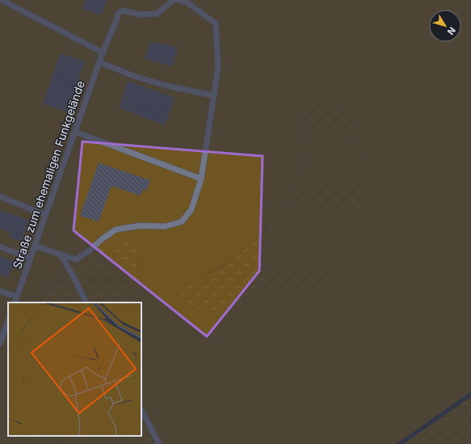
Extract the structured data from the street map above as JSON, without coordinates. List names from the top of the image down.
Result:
{
  "streets": {
    "lane": ["Straße zum ehemaligen Funkgelände"]
  },
  "north": "bottom right"
}
